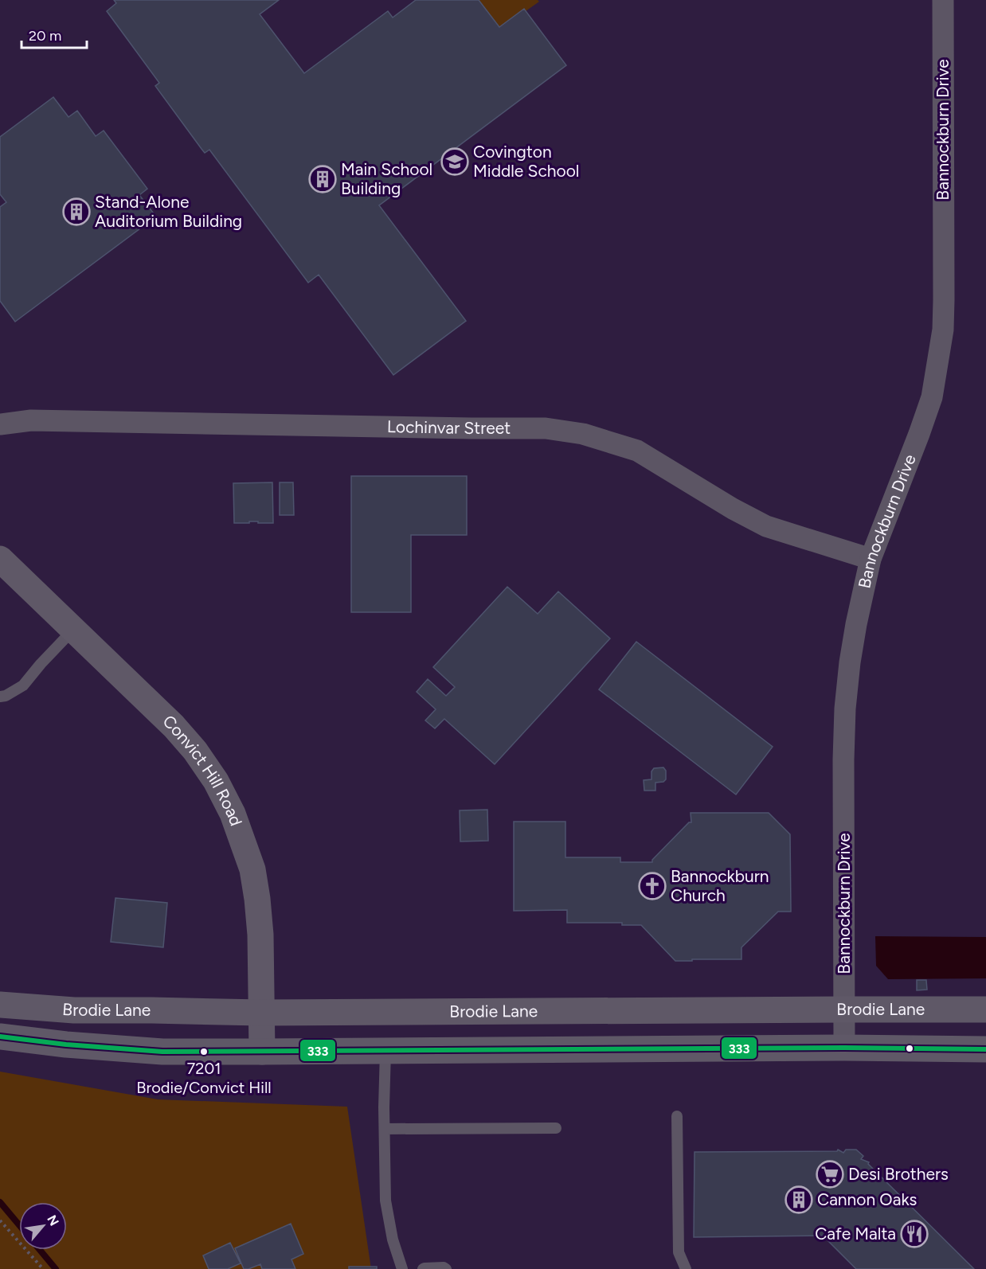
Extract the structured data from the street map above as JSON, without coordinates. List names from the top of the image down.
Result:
{
  "streets": {
    "main road": ["Convict Hill Road", "Brodie Lane"],
    "street": ["Bannockburn Drive", "Lochinvar Street"]
  },
  "crossings": [
    ["Bannockburn Drive", "Lochinvar Street"],
    ["Bannockburn Drive", "Brodie Lane"],
    ["Convict Hill Road", "Brodie Lane"]
  ],
  "places": {
    "school or university": ["Covington Middle School"],
    "building": ["Main School Building", "Stand-Alone Auditorium Building", "Cannon Oaks"],
    "church": ["Bannockburn Church"],
    "other": ["7201 Brodie/Convict Hill"],
    "supermarket": ["Desi Brothers"],
    "restaurant": ["Cafe Malta"]
  },
  "lines": ["transit line 333"],
  "scale_bar": "20 m",
  "north": "top right"
}
